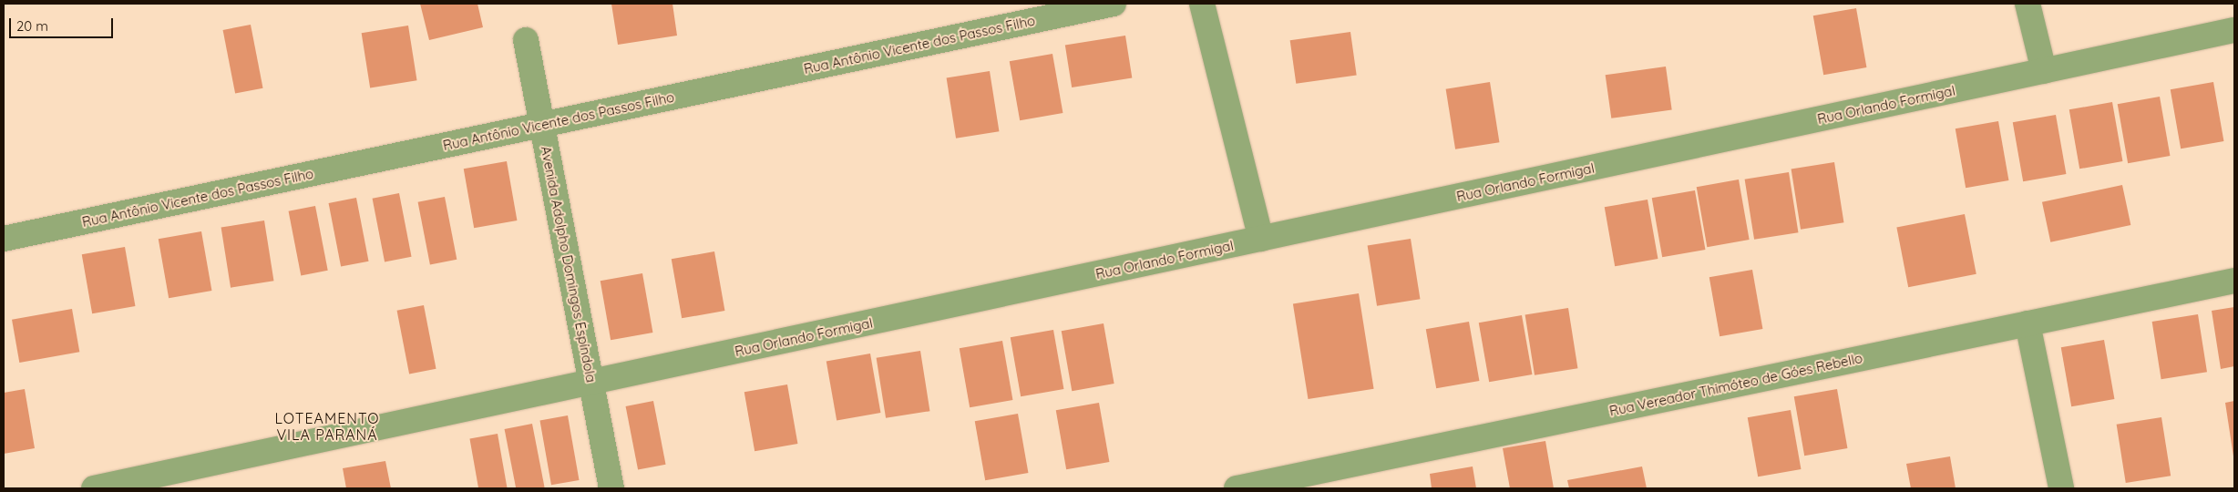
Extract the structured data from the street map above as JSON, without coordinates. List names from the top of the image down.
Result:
{
  "streets": {
    "street": [
      "Rua Antônio Vicente dos Passos Filho",
      "Rua Orlando Formigal",
      "Avenida Adolpho Domingos Espíndola",
      "Rua Vereador Thimóteo de Góes Rebello"
    ]
  },
  "crossings": [
    ["Rua Antônio Vicente dos Passos Filho", "Avenida Adolpho Domingos Espíndola"],
    ["Rua Orlando Formigal", "Avenida Adolpho Domingos Espíndola"]
  ],
  "districts": ["LOTEAMENTO VILA PARANÁ"],
  "scale_bar": "20 m"
}
